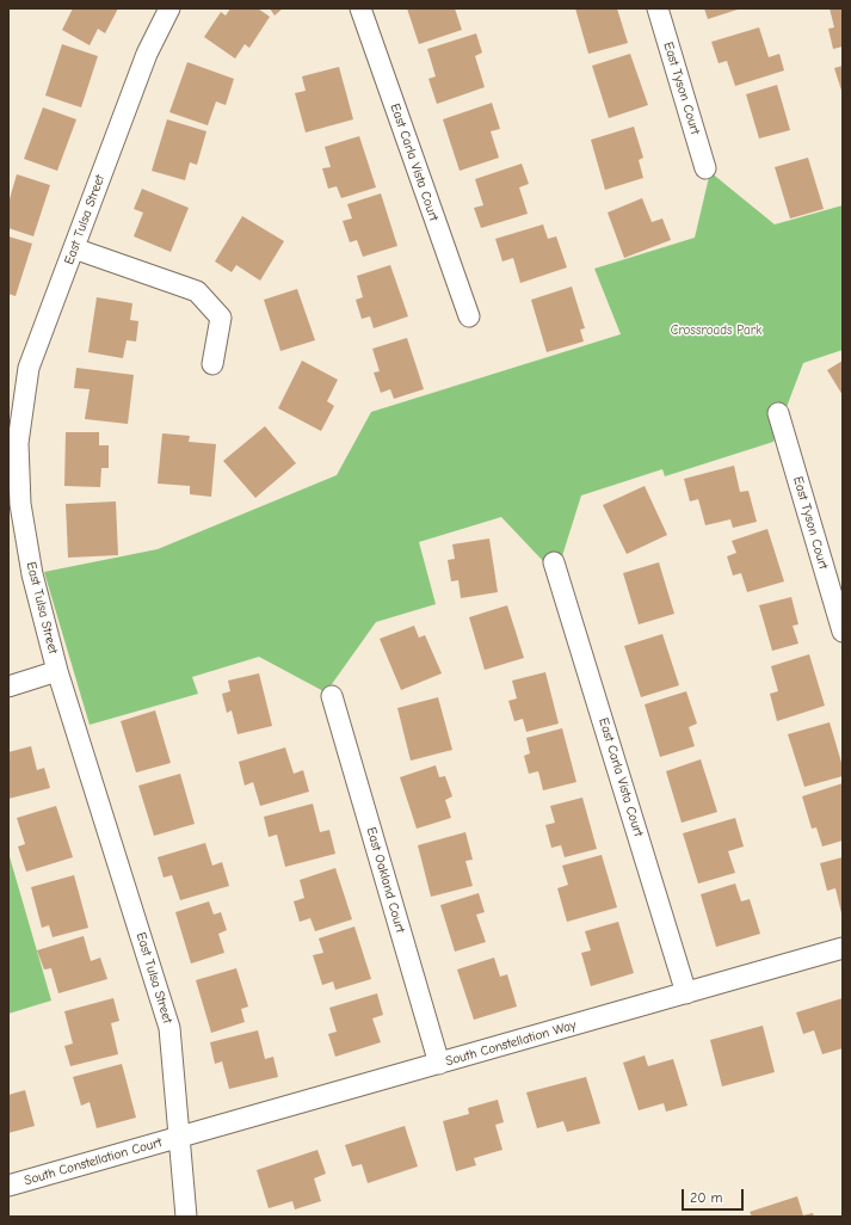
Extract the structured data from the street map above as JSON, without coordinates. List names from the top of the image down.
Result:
{
  "streets": {
    "street": [
      "East Tyson Court",
      "East Carla Vista Court",
      "East Tulsa Street",
      "East Oakland Court",
      "South Constellation Way",
      "South Constellation Court"
    ]
  },
  "crossings": [
    ["East Carla Vista Court", "South Constellation Way"],
    ["East Tulsa Street", "South Constellation Way"],
    ["East Tulsa Street", "South Constellation Court"],
    ["East Oakland Court", "South Constellation Way"],
    ["South Constellation Way", "South Constellation Court"]
  ],
  "parks": ["Crossroads Park"],
  "scale_bar": "20 m"
}
